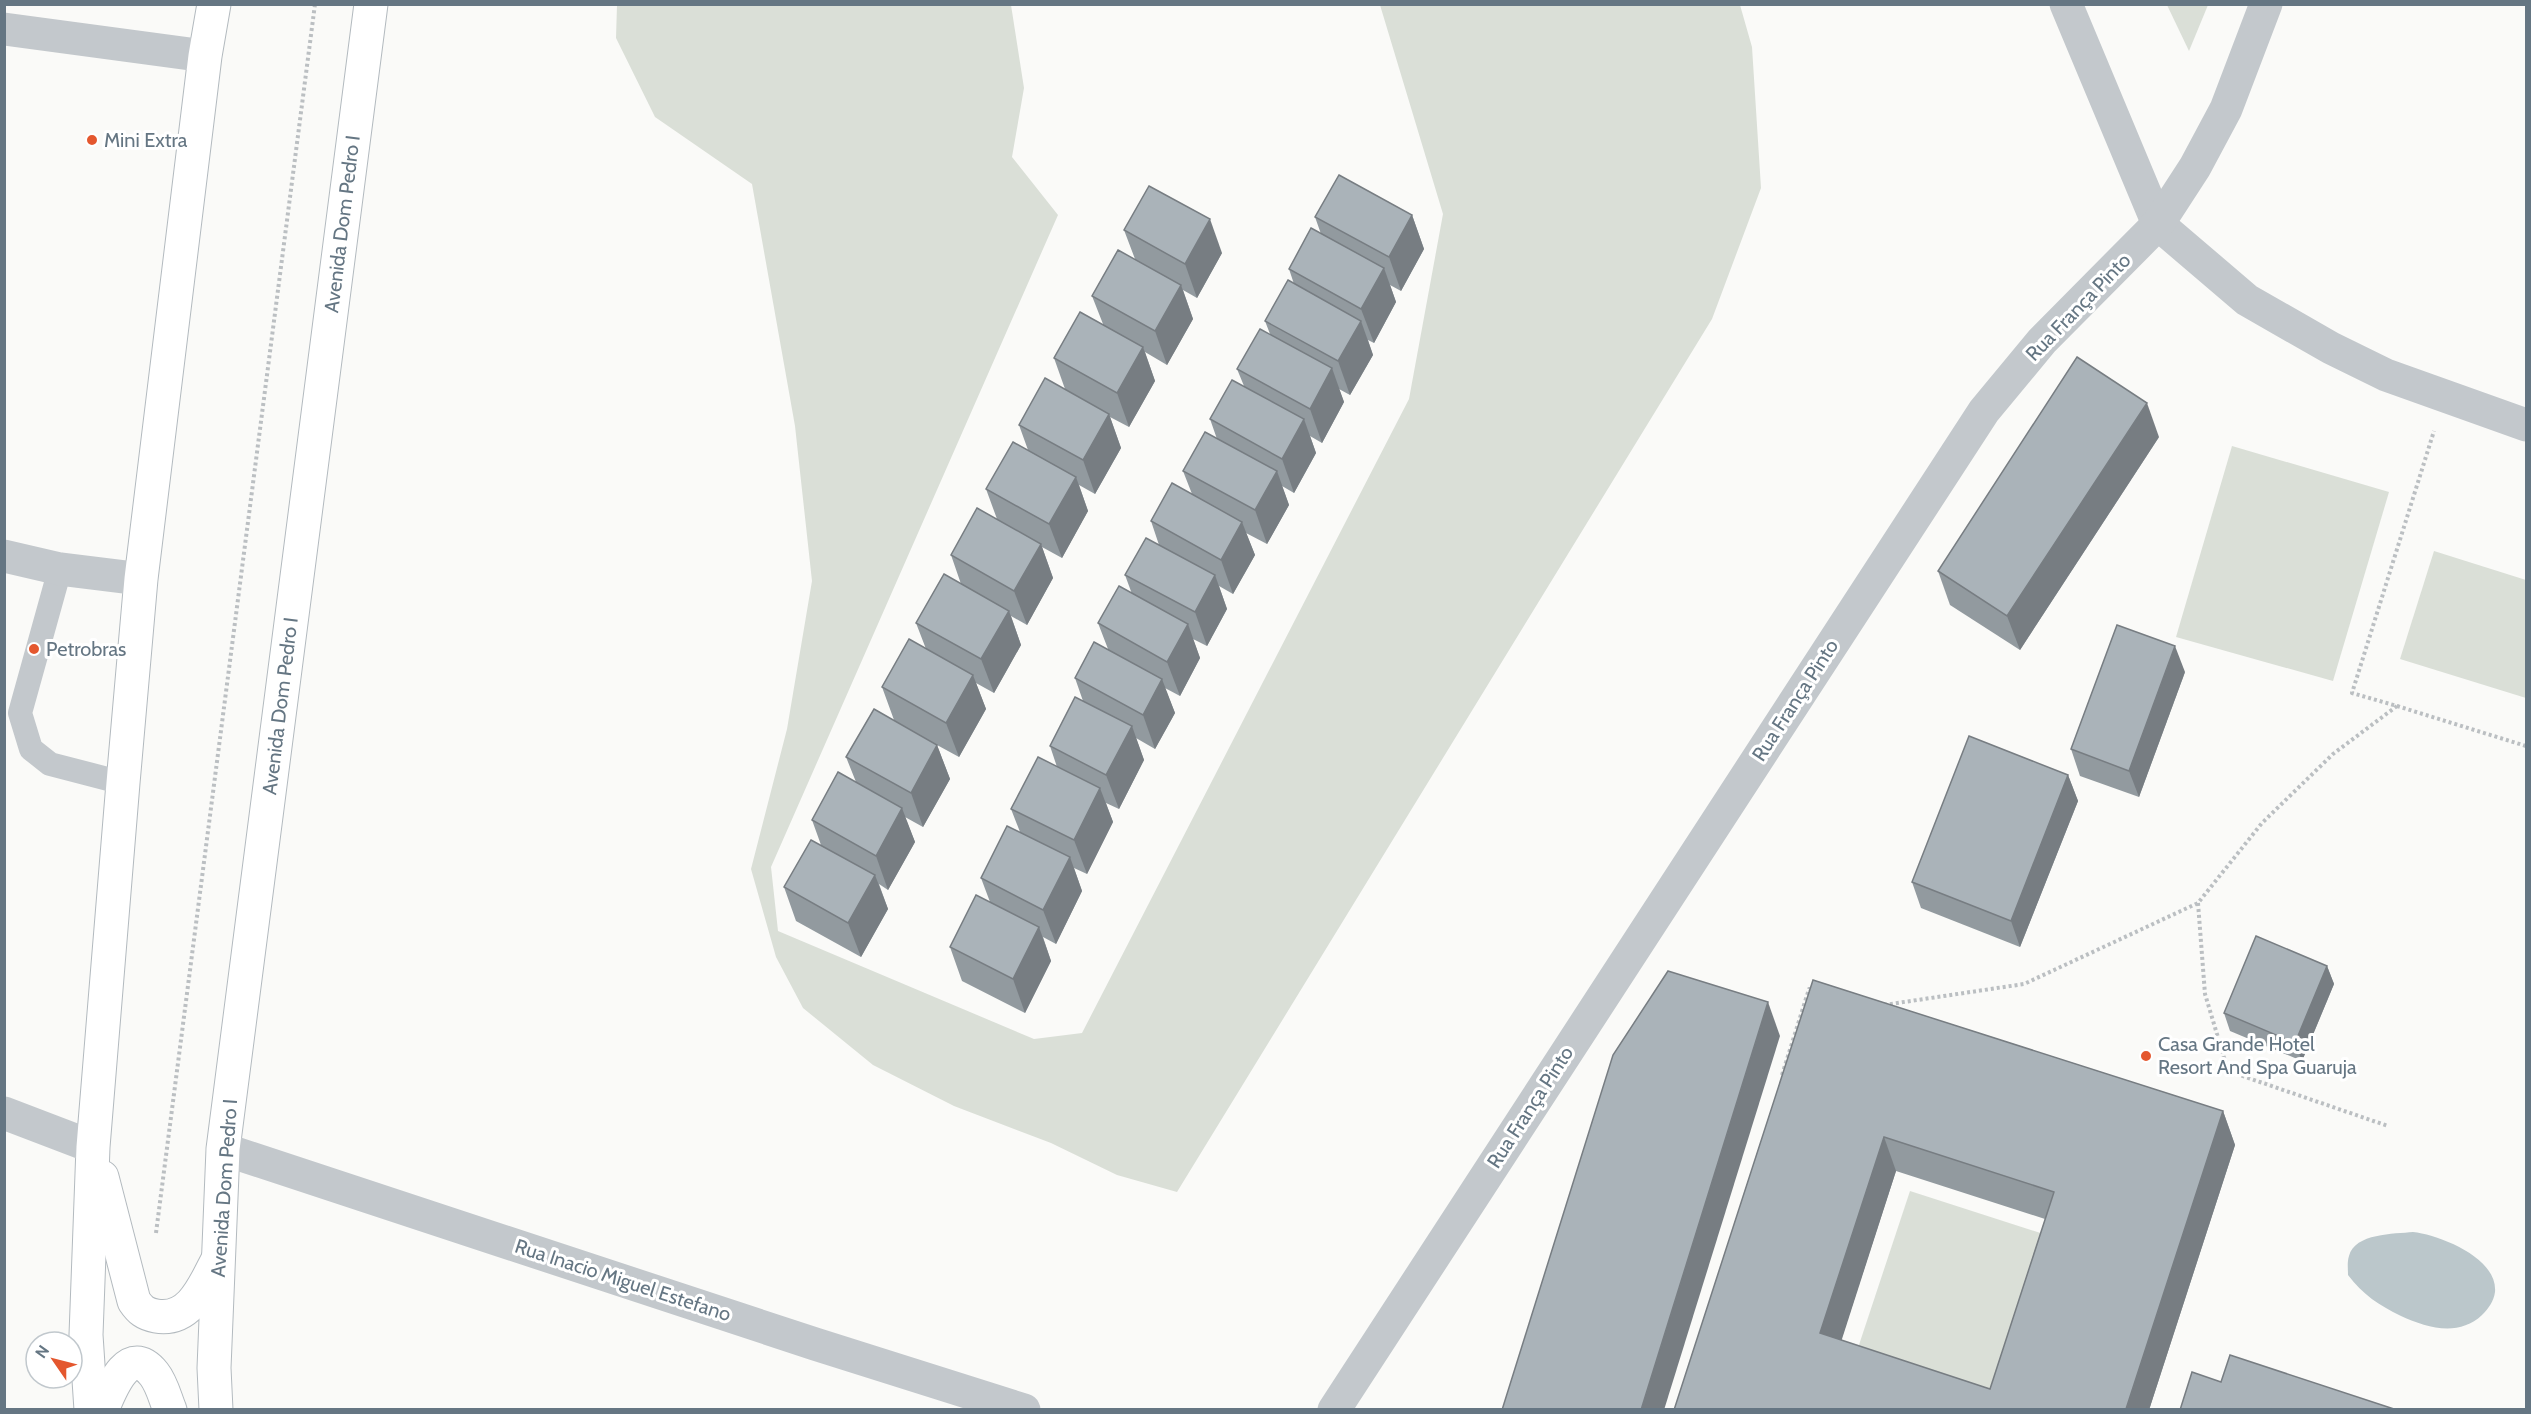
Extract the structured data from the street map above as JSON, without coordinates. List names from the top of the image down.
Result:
{
  "streets": {
    "main road": ["Avenida Dom Pedro I"],
    "street": ["Rua França Pinto", "Rua Inacio Miguel Estefano"]
  },
  "crossings": [
    ["Avenida Dom Pedro I", "Rua Inacio Miguel Estefano"]
  ],
  "places": ["Mini Extra", "Petrobras", "Casa Grande Hotel Resort And Spa Guaruja"],
  "north": "top left"
}
